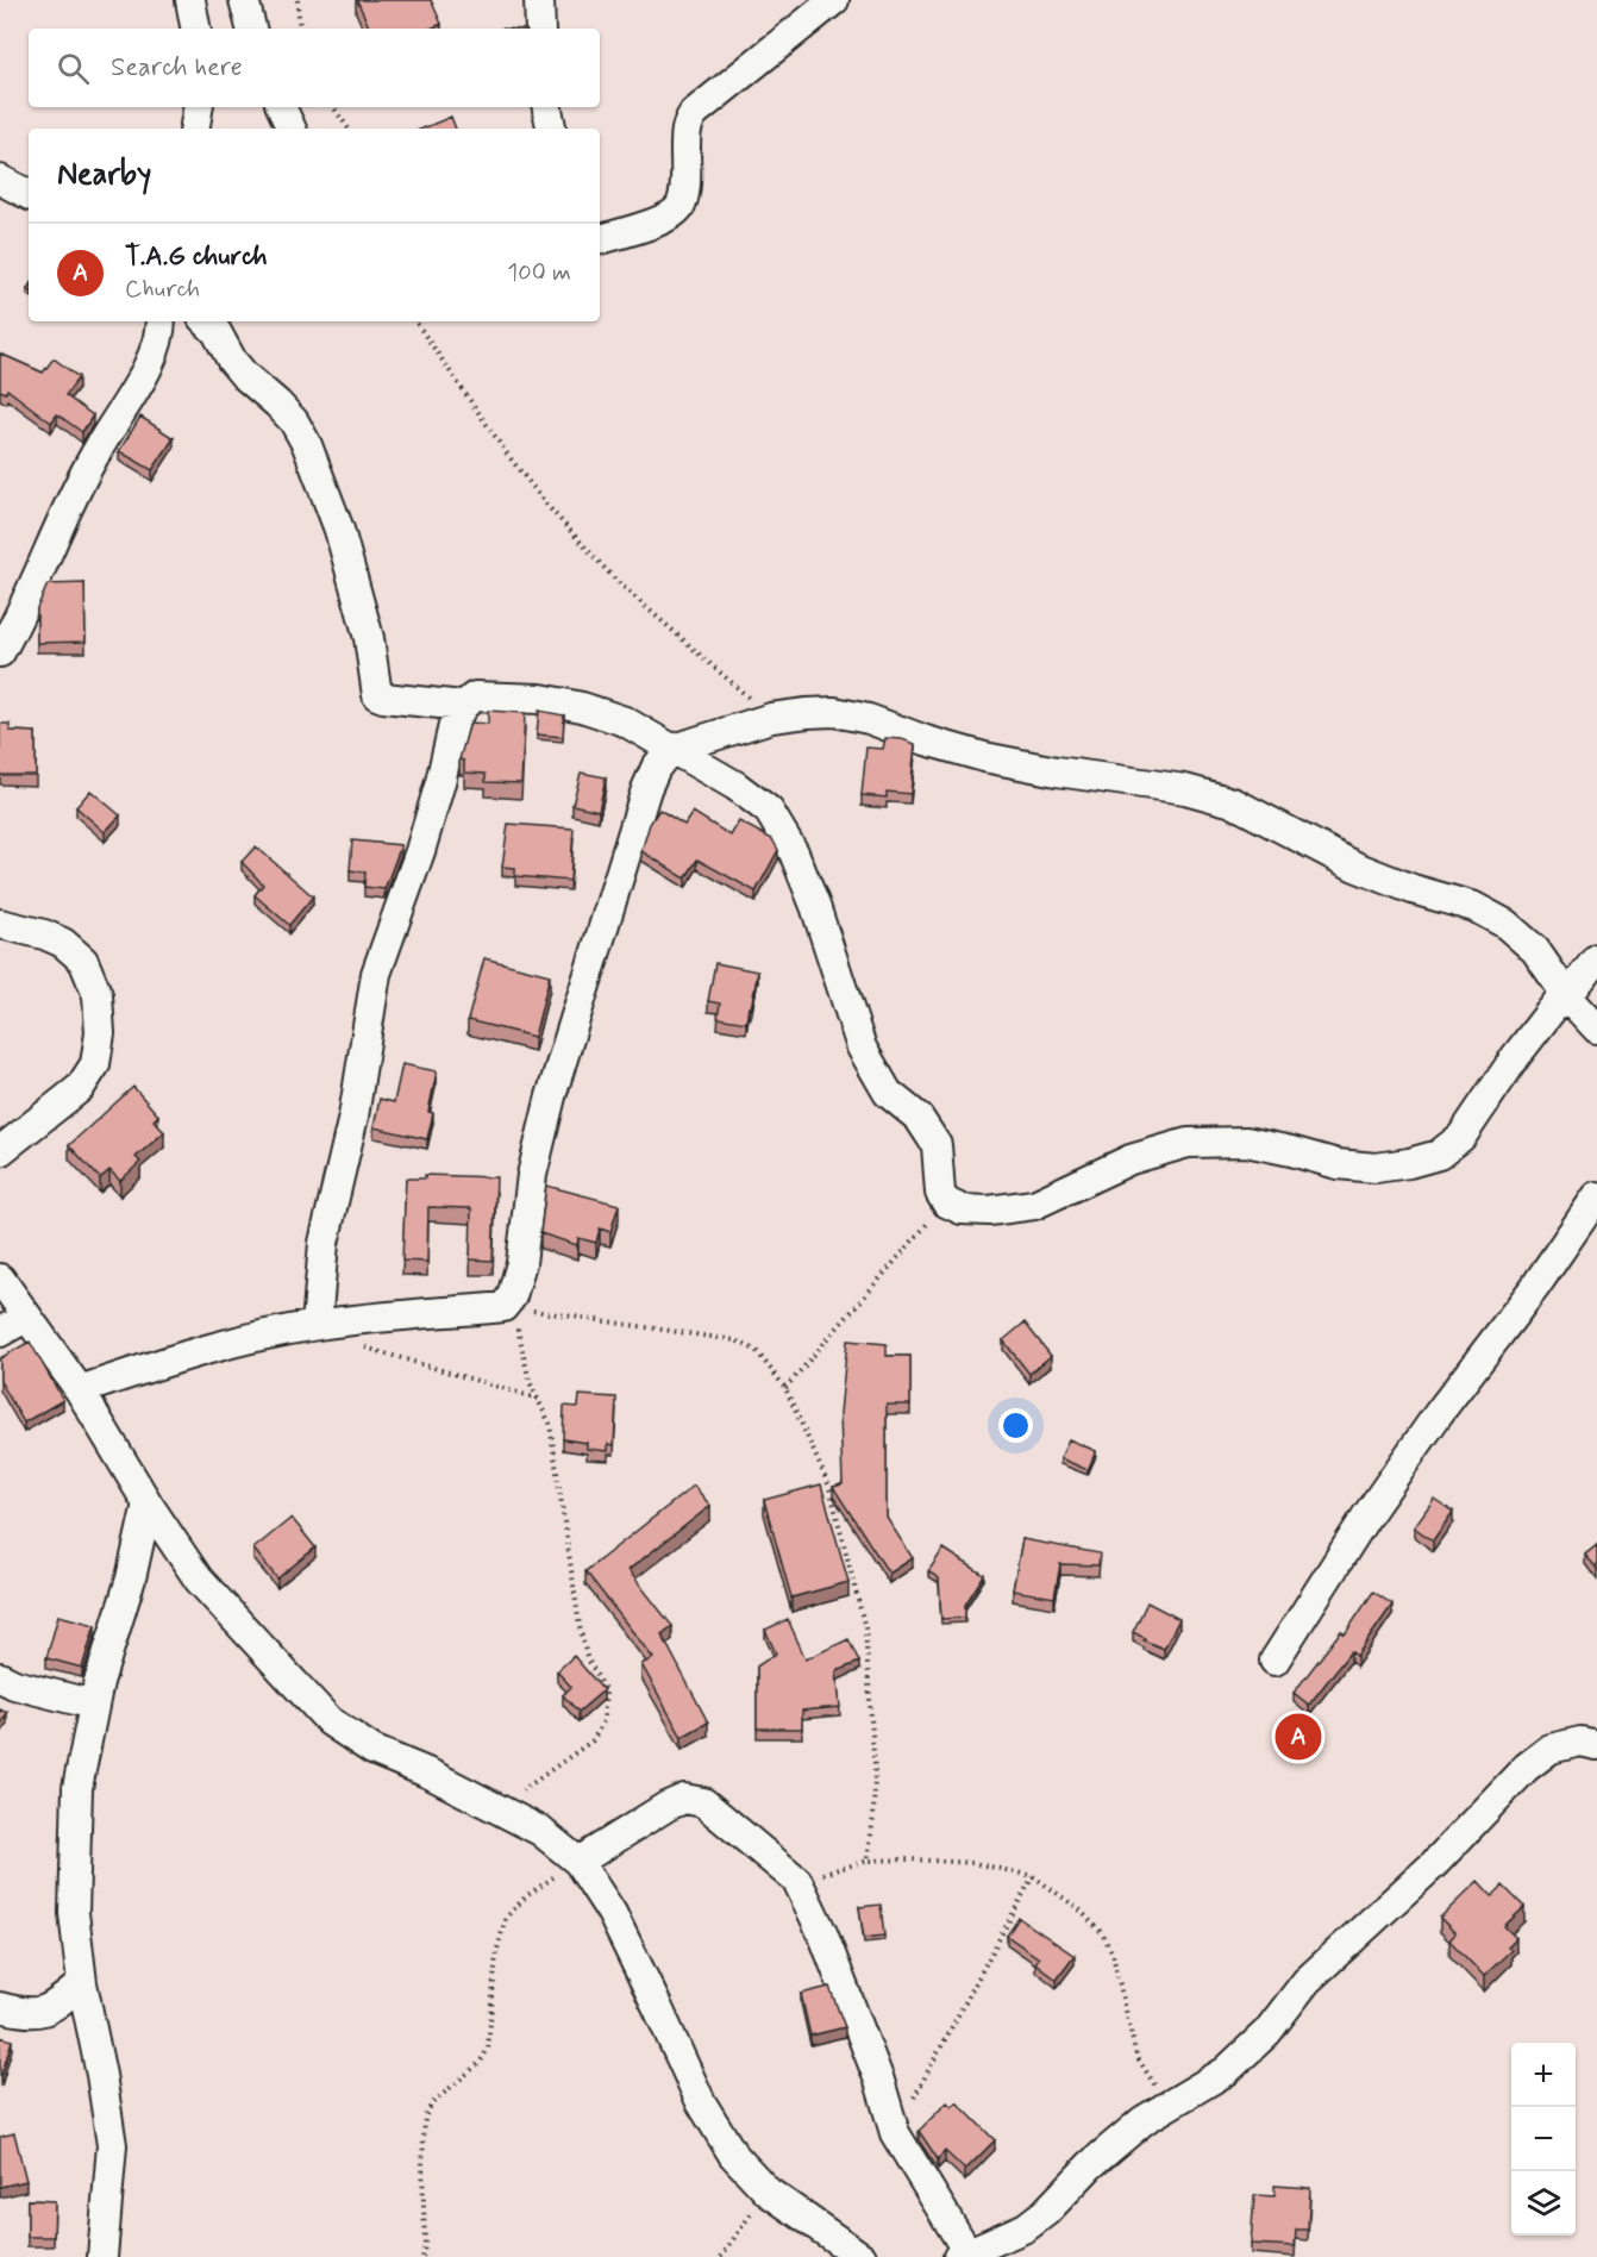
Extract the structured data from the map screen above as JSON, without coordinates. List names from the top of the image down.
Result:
{
  "page": {
    "search": "Search here",
    "heading": "Nearby",
    "list": [
      {
        "mark": "A",
        "name": "T.A.G church",
        "note": "Church",
        "value": "100 m"
      }
    ],
    "pins": "A",
    "map_buttons": ["+", "−"]
  }
}
